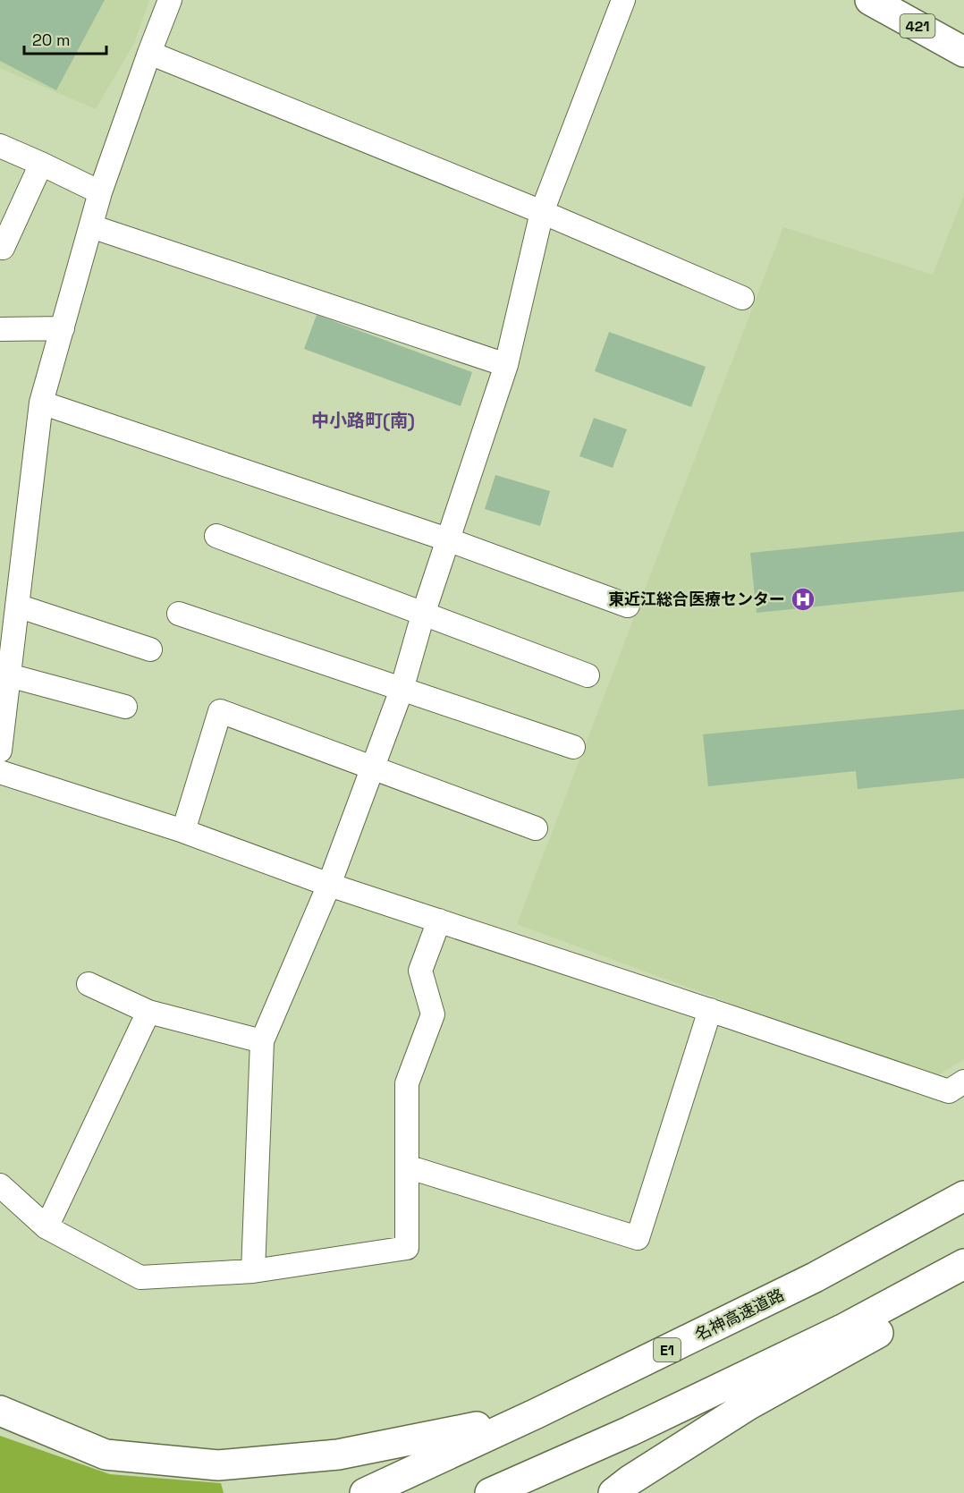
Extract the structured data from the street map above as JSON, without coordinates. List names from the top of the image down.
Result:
{
  "streets": {
    "highway": ["421", "名神高速道路", "E1"]
  },
  "districts": ["中小路町(南)"],
  "places": {
    "hospital": ["東近江総合医療センター"]
  },
  "scale_bar": "20 m"
}
